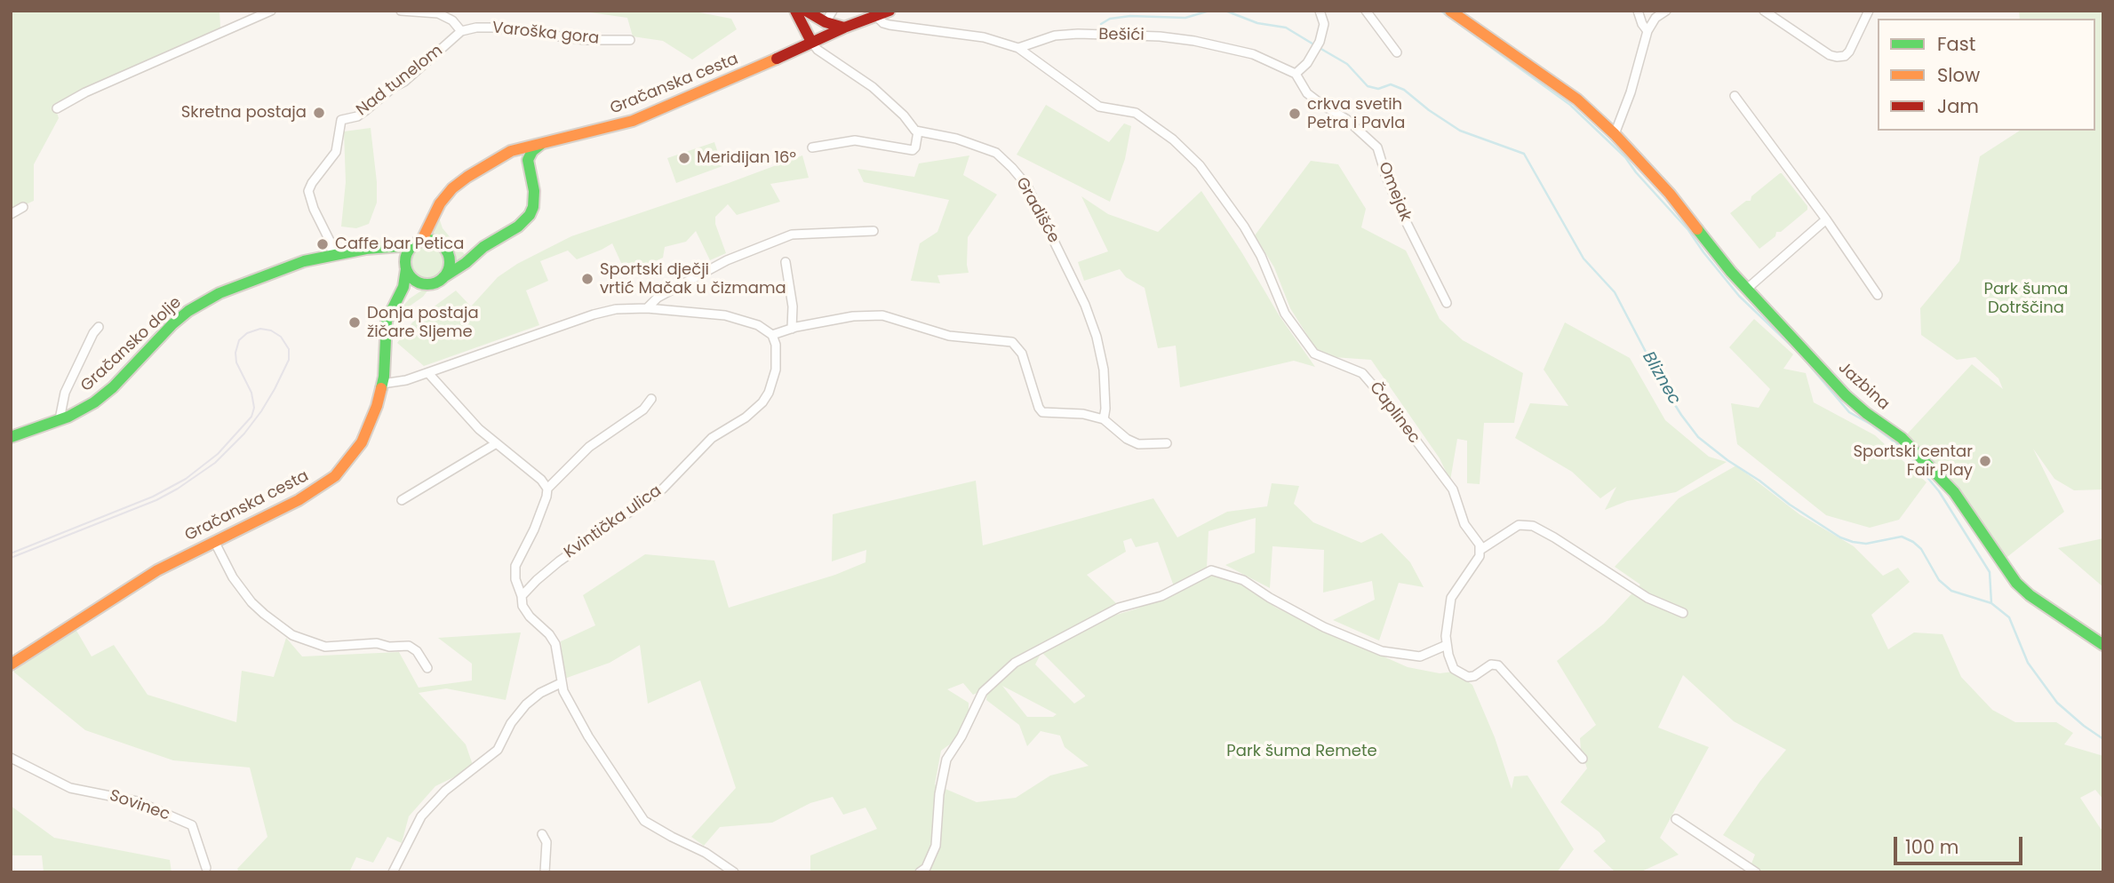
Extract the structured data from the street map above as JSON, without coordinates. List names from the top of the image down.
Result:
{
  "streets": {
    "main road": ["Gračanska cesta", "Gračansko dolje", "Jazbina"],
    "street": [
      "Varoška gora",
      "Bešići",
      "Nad tunelom",
      "Omejak",
      "Gradišće",
      "Čaplinec",
      "Kvintička ulica",
      "Sovinec"
    ]
  },
  "crossings": [
    ["Varoška gora", "Nad tunelom"],
    ["Bešići", "Omejak"],
    ["Bešići", "Čaplinec"],
    ["Nad tunelom", "Gračansko dolje"],
    ["Gračanska cesta", "Gračansko dolje"]
  ],
  "water": ["Bliznec"],
  "parks": ["Park šuma Dotrščina", "Park šuma Remete"],
  "places": [
    "Skretna postaja",
    "crkva svetih Petra i Pavla",
    "Meridijan 16°",
    "Caffe bar Petica",
    "Sportski dječji vrtić Mačak u čizmama",
    "Donja postaja žičare Sljeme",
    "Sportski centar Fair Play"
  ],
  "legend": ["Fast", "Slow", "Jam"],
  "scale_bar": "100 m"
}
